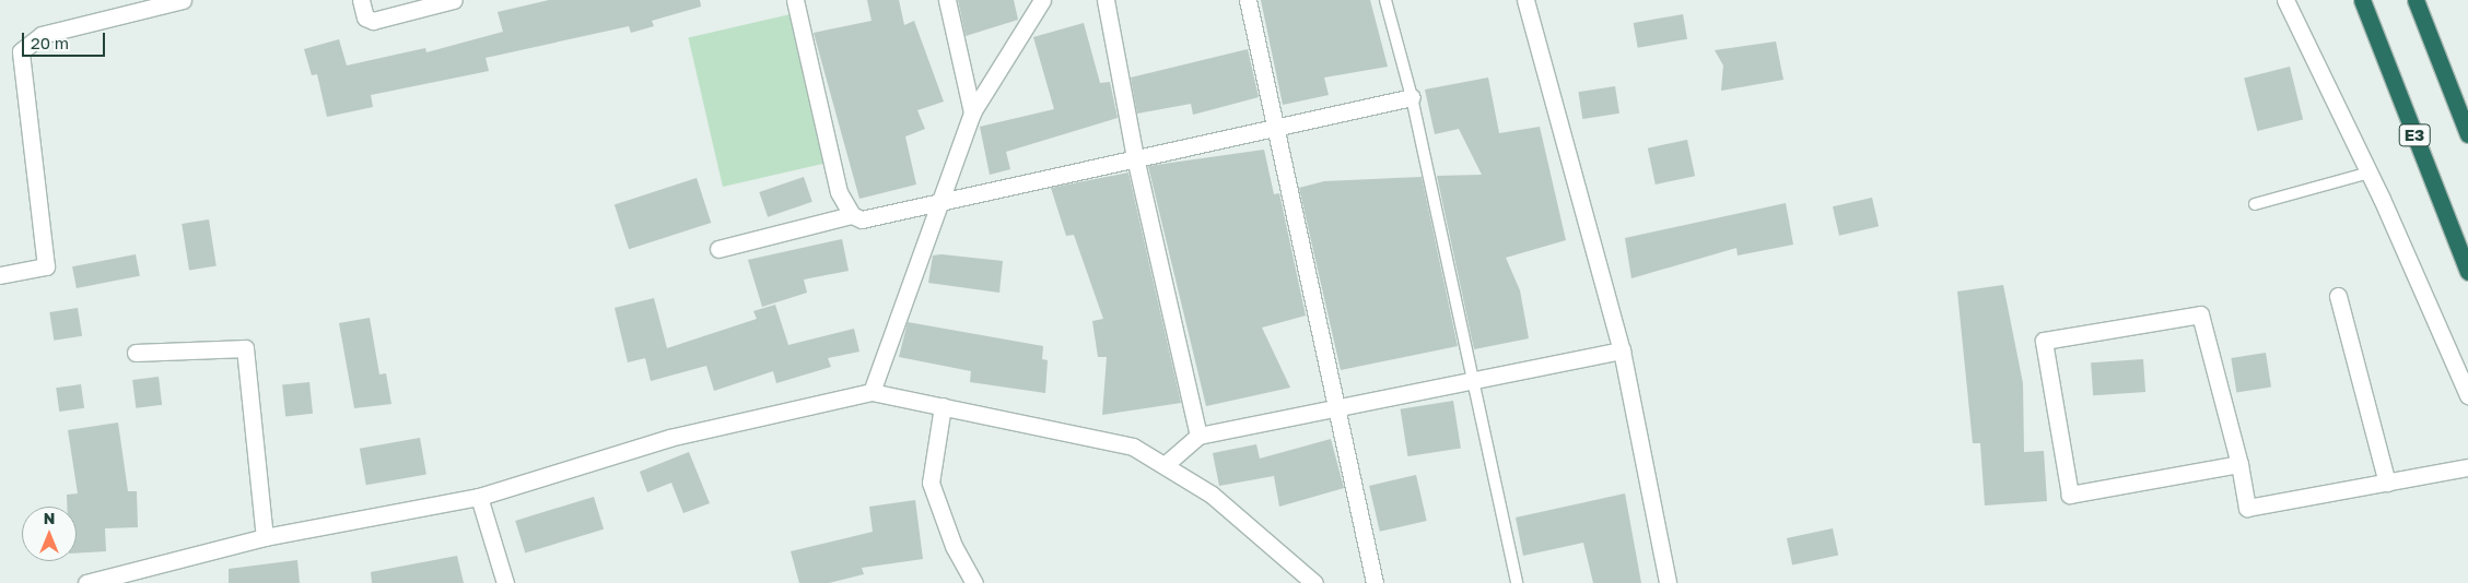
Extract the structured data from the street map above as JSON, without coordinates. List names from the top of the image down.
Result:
{
  "streets": {
    "highway": ["E3"]
  },
  "scale_bar": "20 m",
  "north": "top"
}
